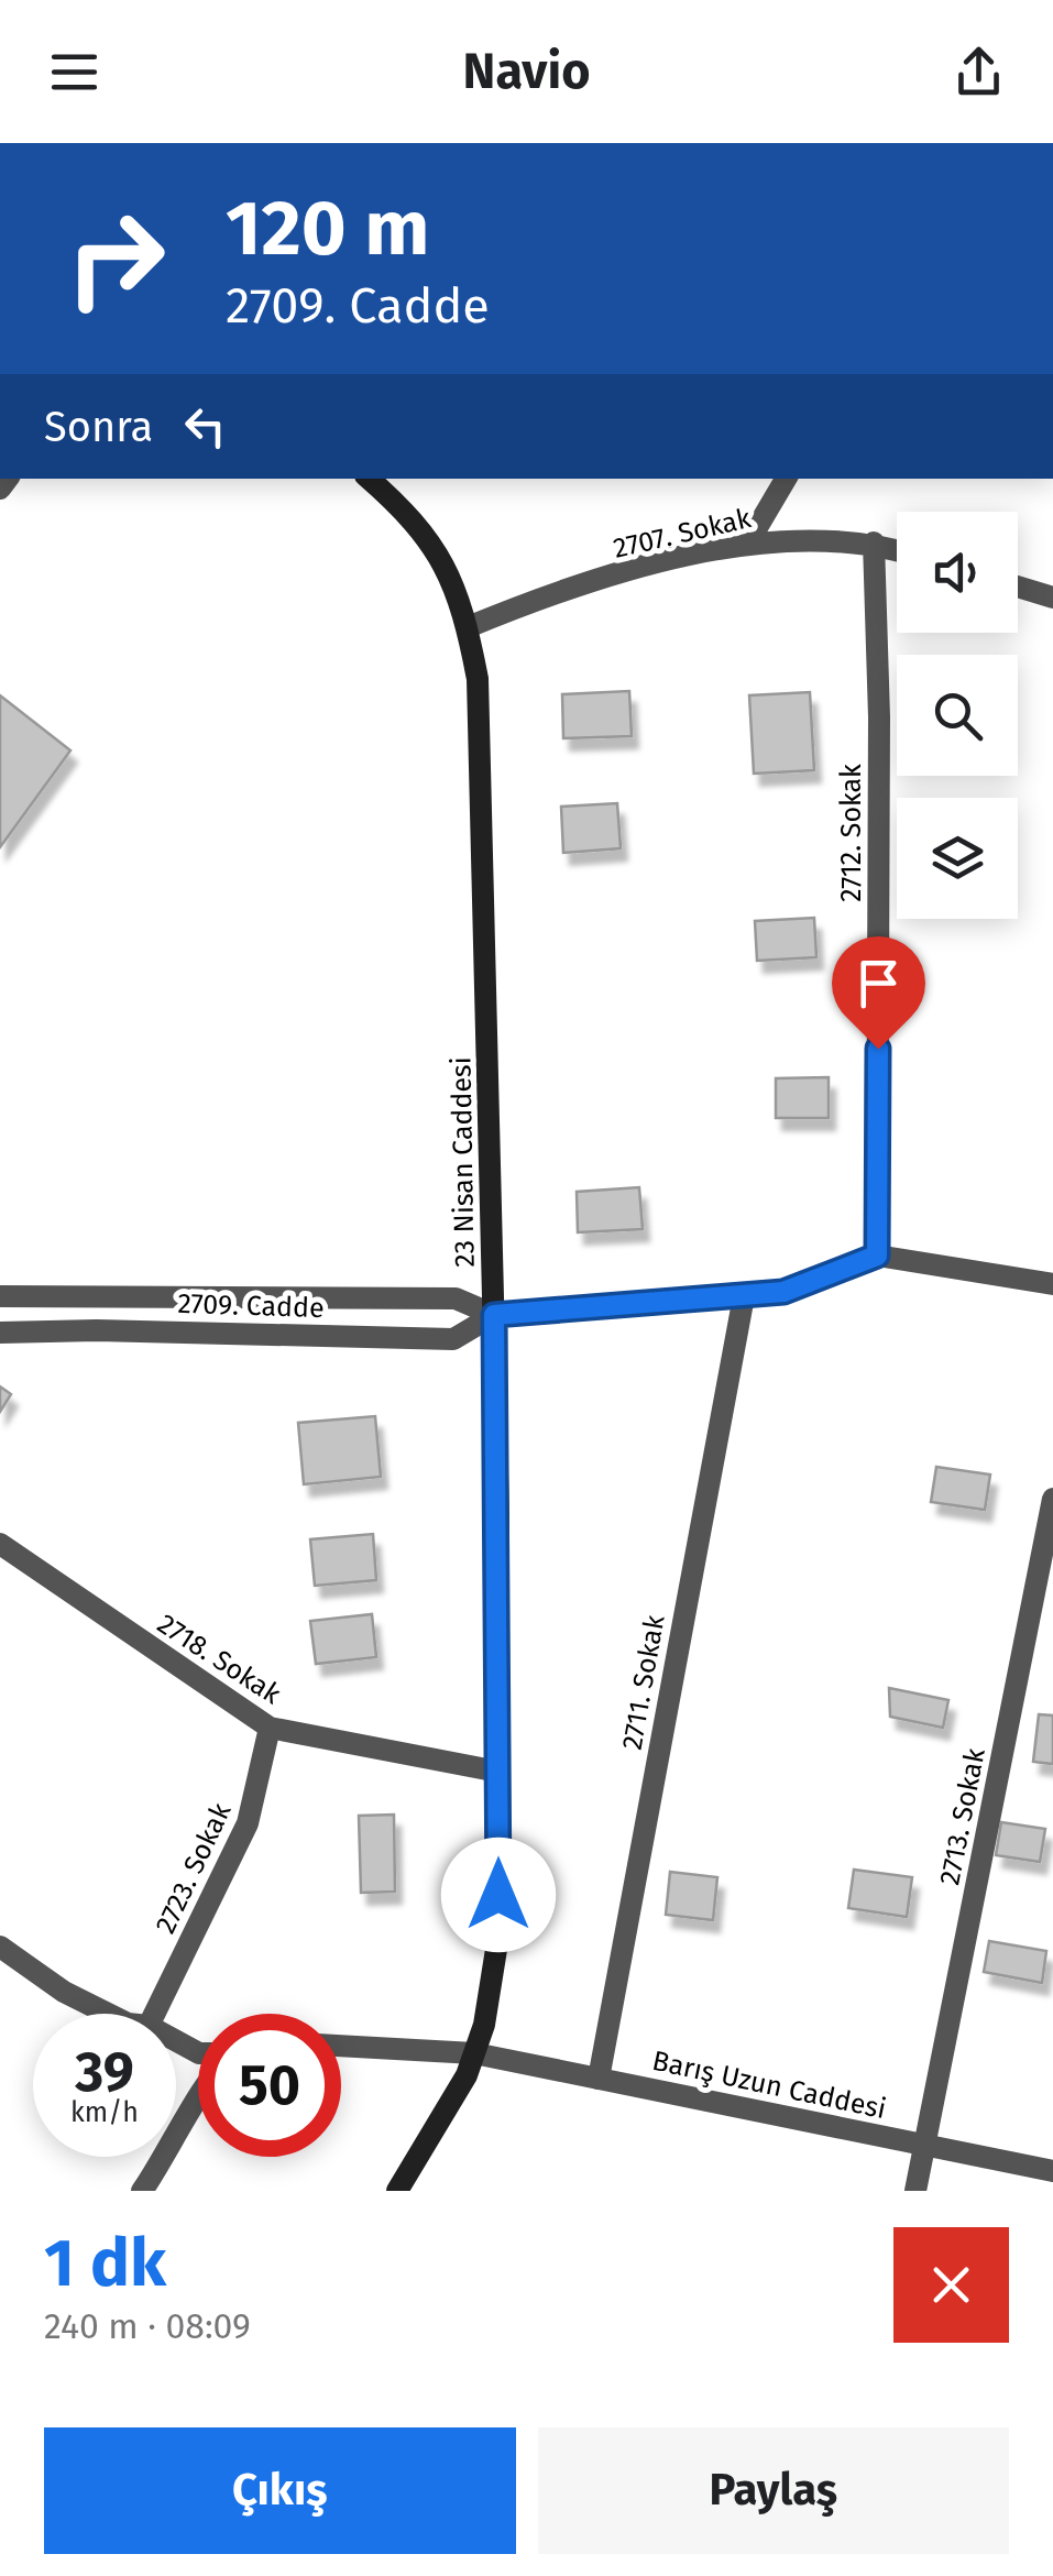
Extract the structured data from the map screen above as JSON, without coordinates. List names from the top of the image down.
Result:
{
  "streets": {
    "main road": ["23 Nisan Caddesi"],
    "street": [
      "2707. Sokak",
      "2712. Sokak",
      "2709. Cadde",
      "2718. Sokak",
      "2711. Sokak",
      "2713. Sokak",
      "2723. Sokak",
      "Barış Uzun Caddesi"
    ]
  },
  "crossings": [
    ["2707. Sokak", "2712. Sokak"],
    ["2707. Sokak", "23 Nisan Caddesi"],
    ["2712. Sokak", "2709. Cadde"],
    ["23 Nisan Caddesi", "2709. Cadde"],
    ["23 Nisan Caddesi", "2718. Sokak"],
    ["23 Nisan Caddesi", "Barış Uzun Caddesi"],
    ["2709. Cadde", "2711. Sokak"],
    ["2718. Sokak", "2723. Sokak"],
    ["2711. Sokak", "Barış Uzun Caddesi"],
    ["2713. Sokak", "Barış Uzun Caddesi"]
  ],
  "page": {
    "header": "Navio",
    "turn": ["120 m", "2709. Cadde"],
    "then": "Sonra",
    "speed": "39 km/h",
    "limit": "50",
    "heading": ["1 dk", "240 m · 08:09"],
    "buttons": ["Çıkış", "Paylaş"]
  }
}
